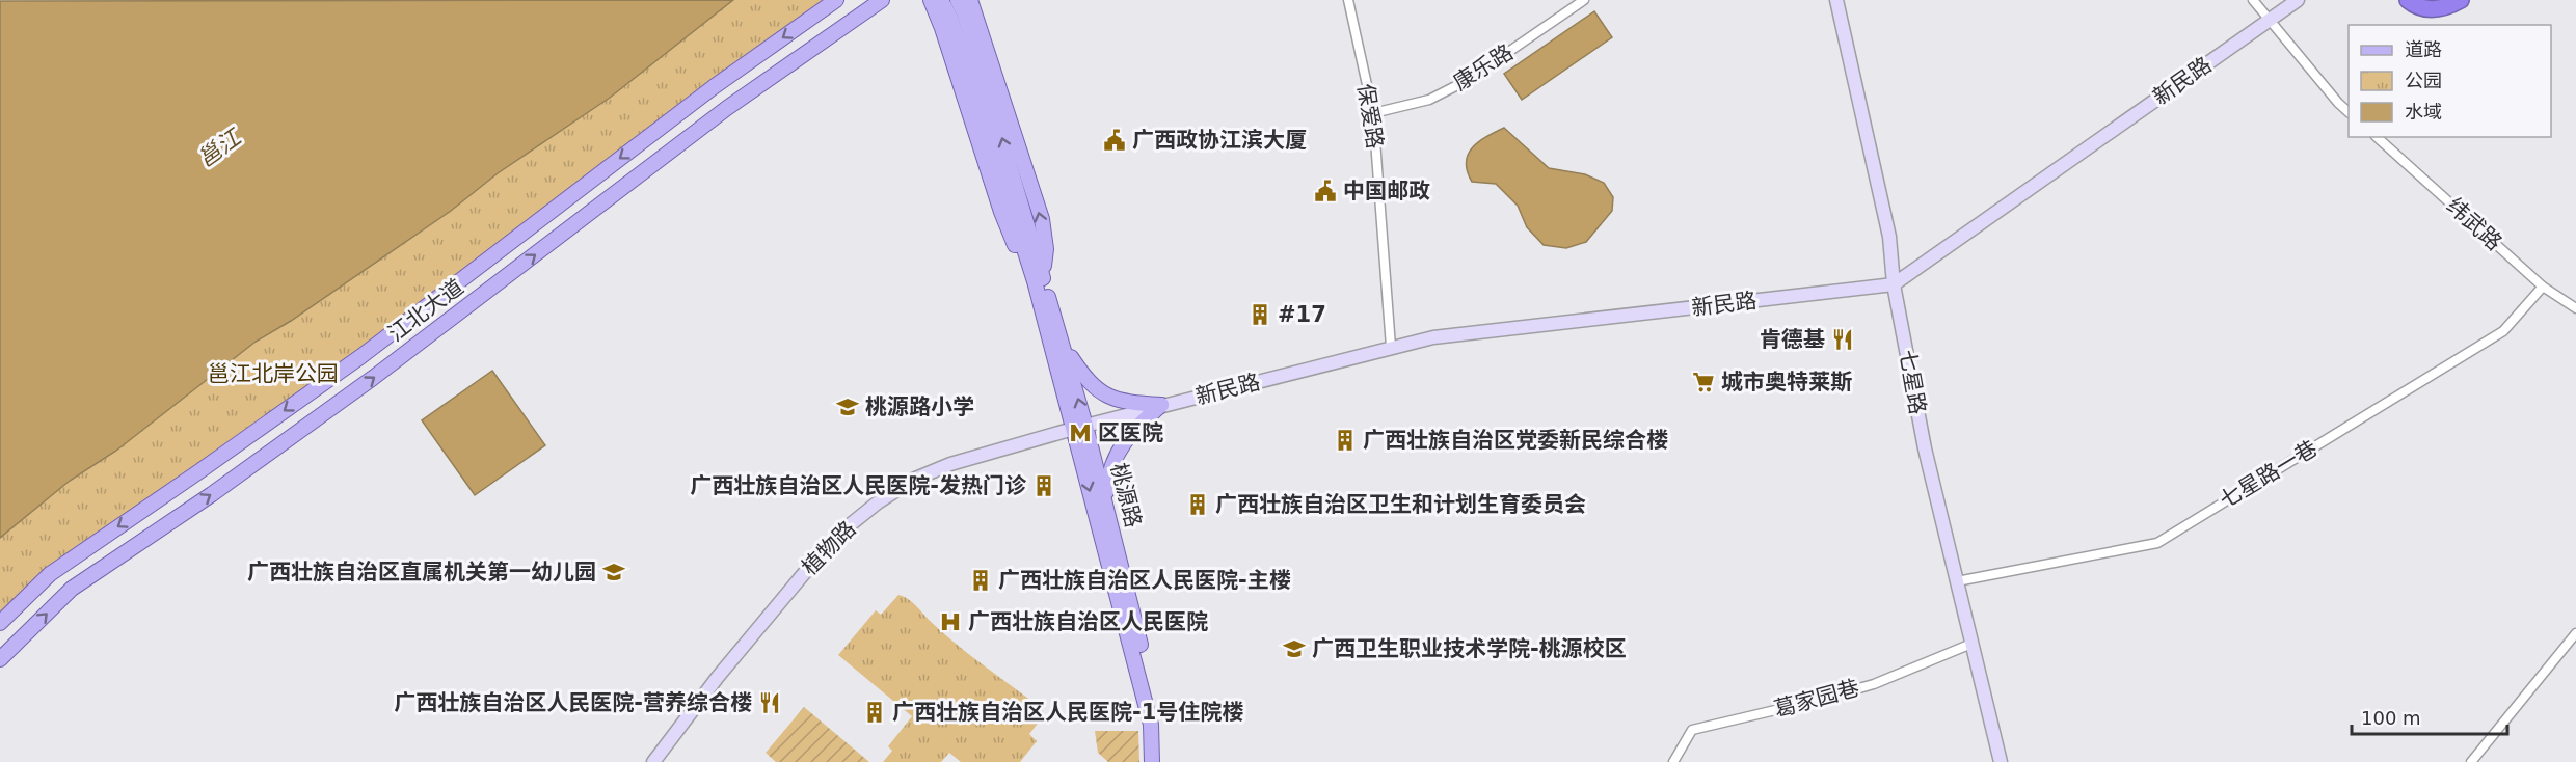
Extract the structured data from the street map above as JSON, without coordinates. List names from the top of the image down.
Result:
{
  "streets": {
    "main road": [
      "新民路",
      "江北大道",
      "七星路",
      "桃源路",
      "植物路"
    ],
    "street": [
      "康乐路",
      "保爱路",
      "纬武路",
      "七星路一巷",
      "葛家园巷"
    ]
  },
  "crossings": [
    ["康乐路", "保爱路"],
    ["新民路", "保爱路"],
    ["新民路", "七星路"],
    ["新民路", "桃源路"],
    ["新民路", "植物路"],
    ["纬武路", "七星路一巷"],
    ["七星路", "七星路一巷"],
    ["七星路", "葛家园巷"],
    ["桃源路", "植物路"]
  ],
  "water": ["邕江"],
  "parks": ["邕江北岸公园"],
  "places": {
    "public building": ["广西政协江滨大厦", "中国邮政"],
    "building": [
      "#17",
      "广西壮族自治区党委新民综合楼",
      "广西壮族自治区人民医院-发热门诊",
      "广西壮族自治区卫生和计划生育委员会",
      "广西壮族自治区人民医院-主楼",
      "广西壮族自治区人民医院-1号住院楼"
    ],
    "restaurant": ["肯德基", "广西壮族自治区人民医院-营养综合楼"],
    "supermarket": ["城市奥特莱斯"],
    "school or university": ["桃源路小学", "广西壮族自治区直属机关第一幼儿园", "广西卫生职业技术学院-桃源校区"],
    "metro station": ["区医院"],
    "hospital": ["广西壮族自治区人民医院"]
  },
  "legend": ["道路", "公园", "水域"],
  "scale_bar": "100 m"
}
